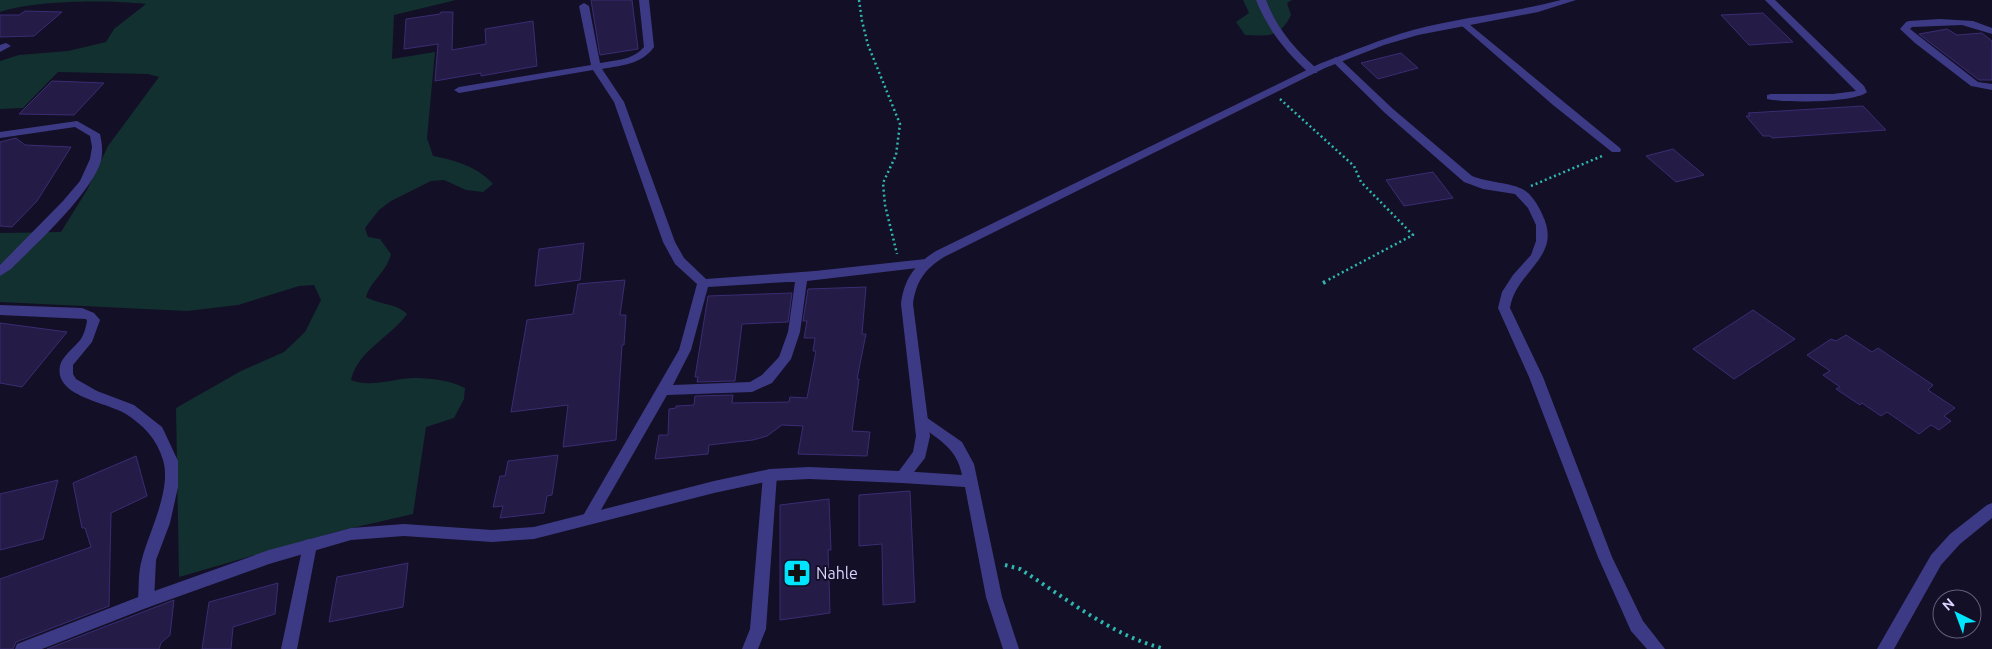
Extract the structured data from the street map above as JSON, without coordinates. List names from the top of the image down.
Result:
{
  "places": {
    "pharmacy": ["Nahle"]
  },
  "north": "top left"
}
